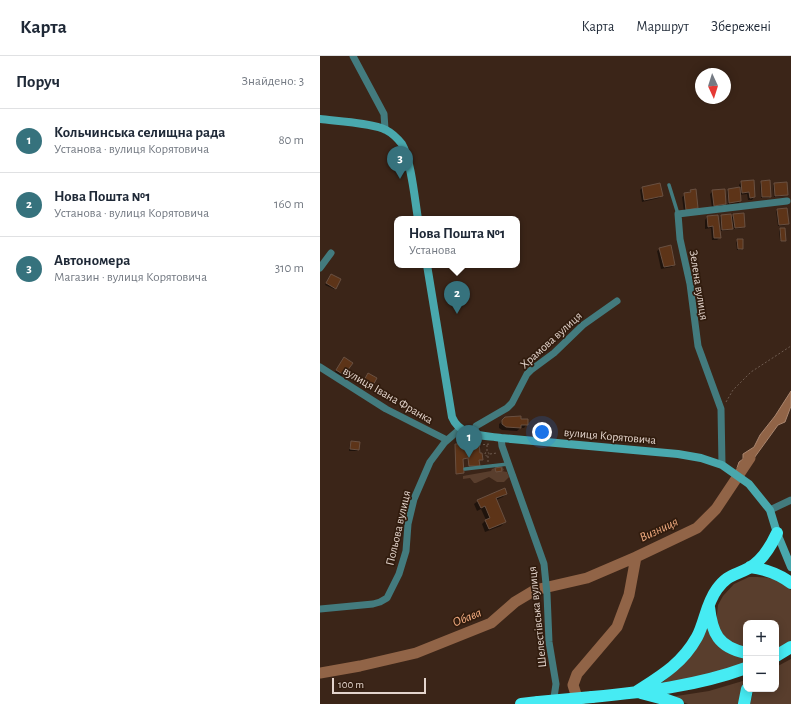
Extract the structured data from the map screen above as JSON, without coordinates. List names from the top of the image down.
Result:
{
  "streets": {
    "main road": ["вулиця Корятовича"],
    "street": [
      "Зелена вулиця",
      "Храмова вулиця",
      "вулиця Івана Франка",
      "Польова вулиця",
      "Шелестівська вулиця"
    ]
  },
  "crossings": [
    ["Зелена вулиця", "вулиця Корятовича"],
    ["Храмова вулиця", "вулиця Корятовича"],
    ["вулиця Івана Франка", "Польова вулиця"],
    ["вулиця Корятовича", "Польова вулиця"],
    ["вулиця Корятовича", "Шелестівська вулиця"]
  ],
  "water": ["Визниця", "Обава"],
  "scale_bar": "100 m",
  "north": "bottom",
  "page": {
    "header": "Карта",
    "nav": ["Карта", "Маршрут", "Збережені"],
    "heading": ["Поруч", "Знайдено: 3"],
    "list": [
      {
        "mark": "1",
        "name": "Кольчинська селищна рада",
        "note": "Установа · вулиця Корятовича",
        "value": "80 m"
      },
      {
        "mark": "2",
        "name": "Нова Пошта №1",
        "note": "Установа · вулиця Корятовича",
        "value": "160 m"
      },
      {
        "mark": "3",
        "name": "Автономера",
        "note": "Магазин · вулиця Корятовича",
        "value": "310 m"
      }
    ],
    "pins": ["3", "2", "1"],
    "popup": ["Нова Пошта №1", "Установа"],
    "map_buttons": ["+", "−"],
    "scale": "100 m"
  }
}
